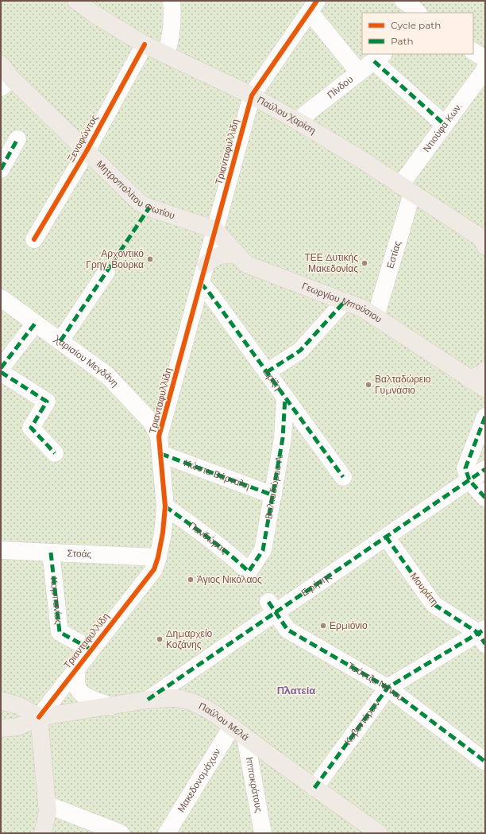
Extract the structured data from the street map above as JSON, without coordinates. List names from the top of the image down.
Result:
{
  "streets": {
    "main road": [
      "Παύλου Χαρίση",
      "Μητροπολίτου Φωτίου",
      "Γεωργίου Μπούσιου",
      "Παύλου Μελά"
    ],
    "street": [
      "Πίνδου",
      "Ντιούφα Κων.",
      "Ξενοφώντος",
      "Τριανταφυλλίδη",
      "Εστίας",
      "Χαρισίου Μεγδάνη",
      "Δρίζη",
      "Κώστα Βάρναλη",
      "Βαλταδώρου Α.",
      "Πανδώρας",
      "Στοάς",
      "Ειρήνης",
      "Μουράτη",
      "Κομπανίας",
      "Τσόντζα Νάνου",
      "Κοβεντάρων",
      "Μακεδονομάχων",
      "Ιπποκράτους"
    ]
  },
  "crossings": [
    ["Πίνδου", "Παύλου Χαρίση"],
    ["Παύλου Χαρίση", "Ντιούφα Κων."],
    ["Παύλου Χαρίση", "Ξενοφώντος"],
    ["Παύλου Χαρίση", "Τριανταφυλλίδη"],
    ["Παύλου Χαρίση", "Εστίας"],
    ["Ντιούφα Κων.", "Εστίας"],
    ["Ξενοφώντος", "Μητροπολίτου Φωτίου"],
    ["Τριανταφυλλίδη", "Μητροπολίτου Φωτίου"],
    ["Τριανταφυλλίδη", "Γεωργίου Μπούσιου"],
    ["Τριανταφυλλίδη", "Χαρισίου Μεγδάνη"],
    ["Τριανταφυλλίδη", "Δρίζη"],
    ["Τριανταφυλλίδη", "Κώστα Βάρναλη"],
    ["Τριανταφυλλίδη", "Πανδώρας"],
    ["Τριανταφυλλίδη", "Στοάς"],
    ["Τριανταφυλλίδη", "Κομπανίας"],
    ["Τριανταφυλλίδη", "Παύλου Μελά"],
    ["Μητροπολίτου Φωτίου", "Γεωργίου Μπούσιου"],
    ["Εστίας", "Γεωργίου Μπούσιου"],
    ["Δρίζη", "Βαλταδώρου Α."],
    ["Κώστα Βάρναλη", "Βαλταδώρου Α."],
    ["Βαλταδώρου Α.", "Πανδώρας"],
    ["Στοάς", "Κομπανίας"],
    ["Ειρήνης", "Μουράτη"],
    ["Ειρήνης", "Τσόντζα Νάνου"],
    ["Ειρήνης", "Παύλου Μελά"],
    ["Μουράτη", "Κοβεντάρων"],
    ["Τσόντζα Νάνου", "Κοβεντάρων"],
    ["Παύλου Μελά", "Κοβεντάρων"],
    ["Παύλου Μελά", "Μακεδονομάχων"],
    ["Παύλου Μελά", "Ιπποκράτους"],
    ["Μακεδονομάχων", "Ιπποκράτους"]
  ],
  "districts": ["Πλατεία"],
  "places": [
    "Αρχοντικό Γρηγ. Βούρκα",
    "ΤΕΕ Δυτικής Μακεδονίας",
    "Βαλταδώρειο Γυμνάσιο",
    "Άγιος Νικόλαος",
    "Ερμιόνιο",
    "Δημαρχείο Κοζάνης"
  ],
  "legend": ["Cycle path", "Path"]
}
